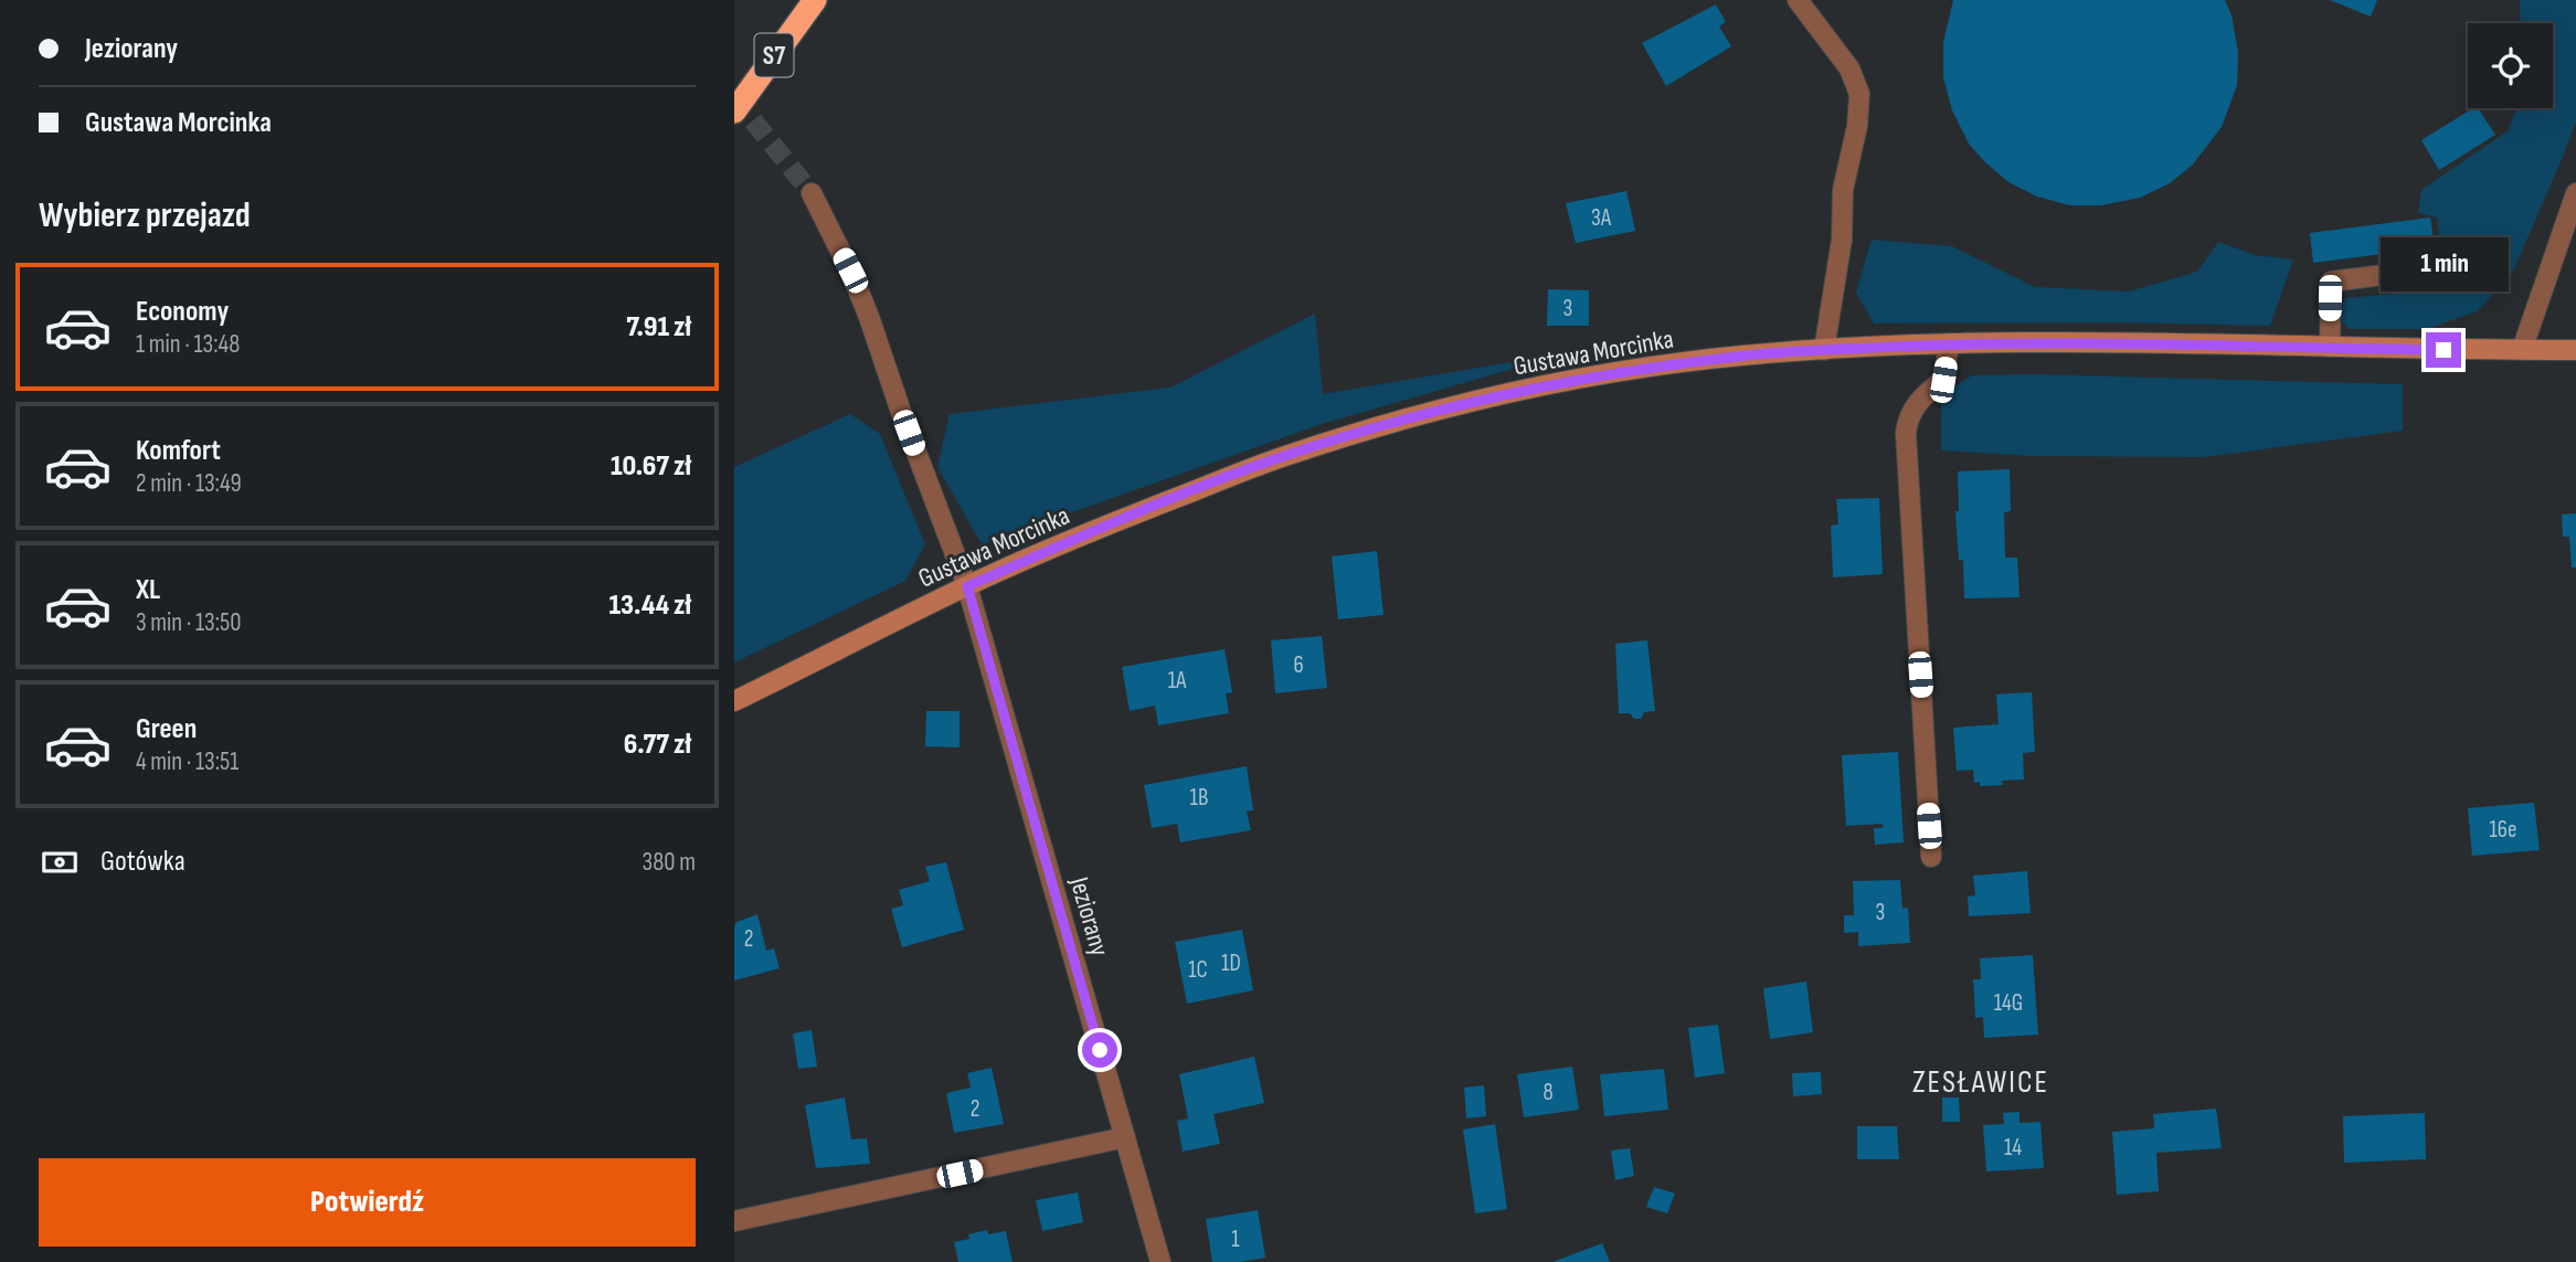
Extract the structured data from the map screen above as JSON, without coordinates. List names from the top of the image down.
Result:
{
  "streets": {
    "highway": ["S7"],
    "street": ["Gustawa Morcinka", "Jeziorany"]
  },
  "crossings": [
    ["Gustawa Morcinka", "Jeziorany"]
  ],
  "districts": ["ZESŁAWICE"],
  "house_numbers": [
    "3A",
    "3",
    "6",
    "1A",
    "1B",
    "16e",
    "3",
    "2",
    "1D",
    "1C",
    "14G",
    "8",
    "2",
    "14",
    "1"
  ],
  "page": {
    "banner": ["Jeziorany", "Gustawa Morcinka"],
    "heading": "Wybierz przejazd",
    "bubble": "1 min",
    "list": [
      {
        "name": "Economy",
        "note": "1 min · 13:48",
        "value": "7.91 zł"
      },
      {
        "name": "Komfort",
        "note": "2 min · 13:49",
        "value": "10.67 zł"
      },
      {
        "name": "XL",
        "note": "3 min · 13:50",
        "value": "13.44 zł"
      },
      {
        "name": "Green",
        "note": "4 min · 13:51",
        "value": "6.77 zł"
      }
    ],
    "pay": ["Gotówka", "380 m"],
    "buttons": "Potwierdź"
  }
}
